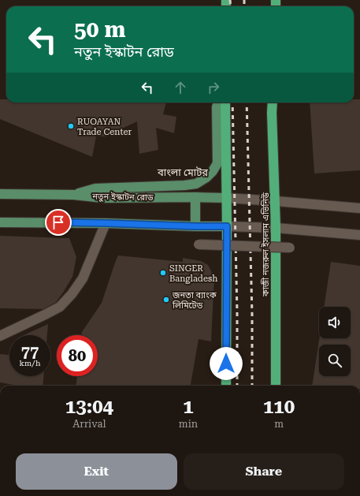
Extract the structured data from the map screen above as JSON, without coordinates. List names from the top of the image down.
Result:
{
  "streets": {
    "highway": ["কাজী নজরুল ইসলাম এভিনিউ"],
    "main road": ["নতুন ইস্কাটন রোড"]
  },
  "districts": ["বাংলা মোটর"],
  "places": ["RUOAYAN Trade Center", "SINGER Bangladesh", "জনতা ব্যাংক লিমিটেড"],
  "page": {
    "turn": ["50 m", "নতুন ইস্কাটন রোড"],
    "speed": "77 km/h",
    "limit": "80",
    "eta": [
      "13:04",
      "Arrival",
      "1",
      "min",
      "110",
      "m"
    ],
    "buttons": ["Exit", "Share"]
  }
}
